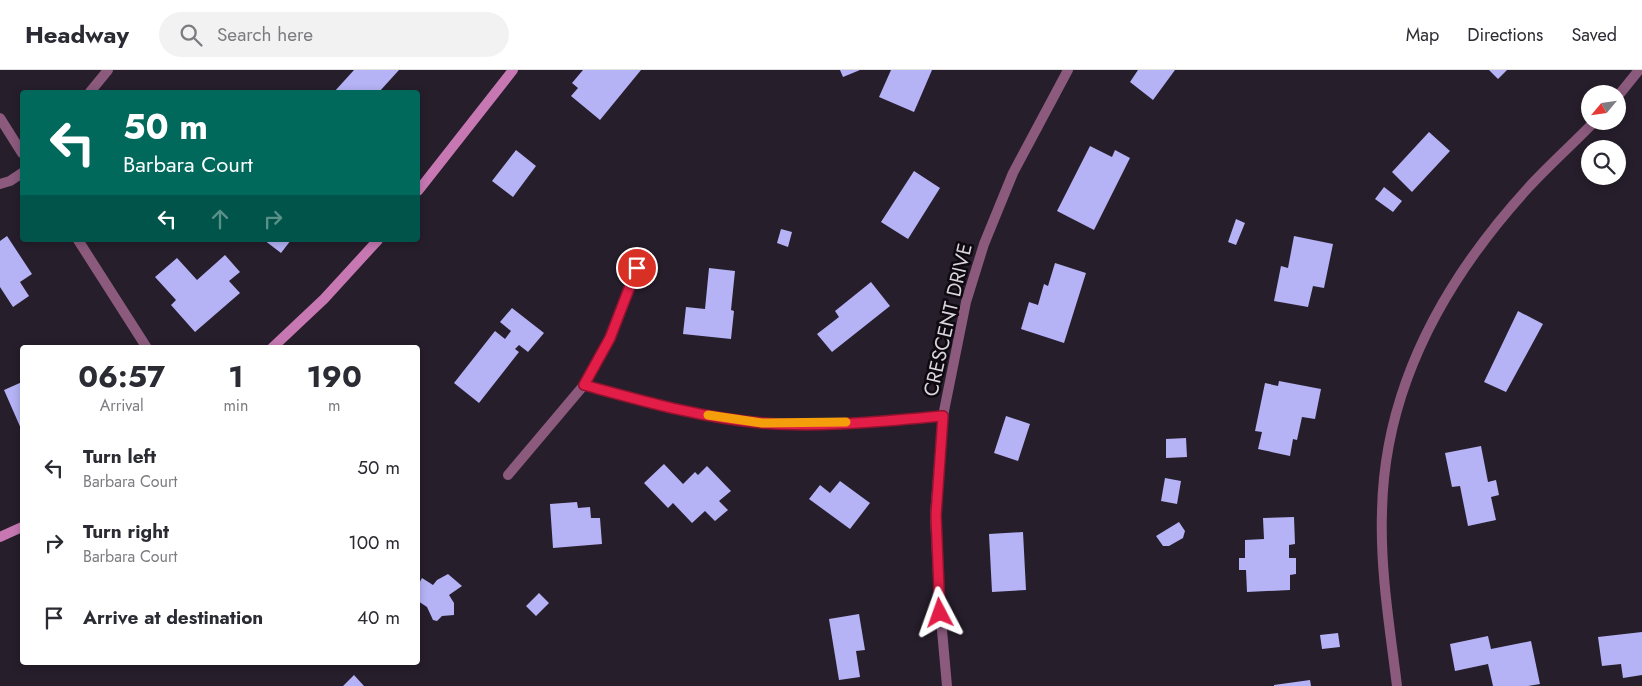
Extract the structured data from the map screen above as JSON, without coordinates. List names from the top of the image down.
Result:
{
  "streets": {
    "street": ["CRESCENT DRIVE"]
  },
  "north": "bottom left",
  "page": {
    "header": "Headway",
    "search": "Search here",
    "nav": ["Map", "Directions", "Saved"],
    "turn": ["50 m", "Barbara Court"],
    "eta": [
      "06:57",
      "Arrival",
      "1",
      "min",
      "190",
      "m"
    ],
    "list": [
      {
        "name": "Turn left",
        "note": "Barbara Court",
        "value": "50 m"
      },
      {
        "name": "Turn right",
        "note": "Barbara Court",
        "value": "100 m"
      },
      {
        "name": "Arrive at destination",
        "value": "40 m"
      }
    ]
  }
}
